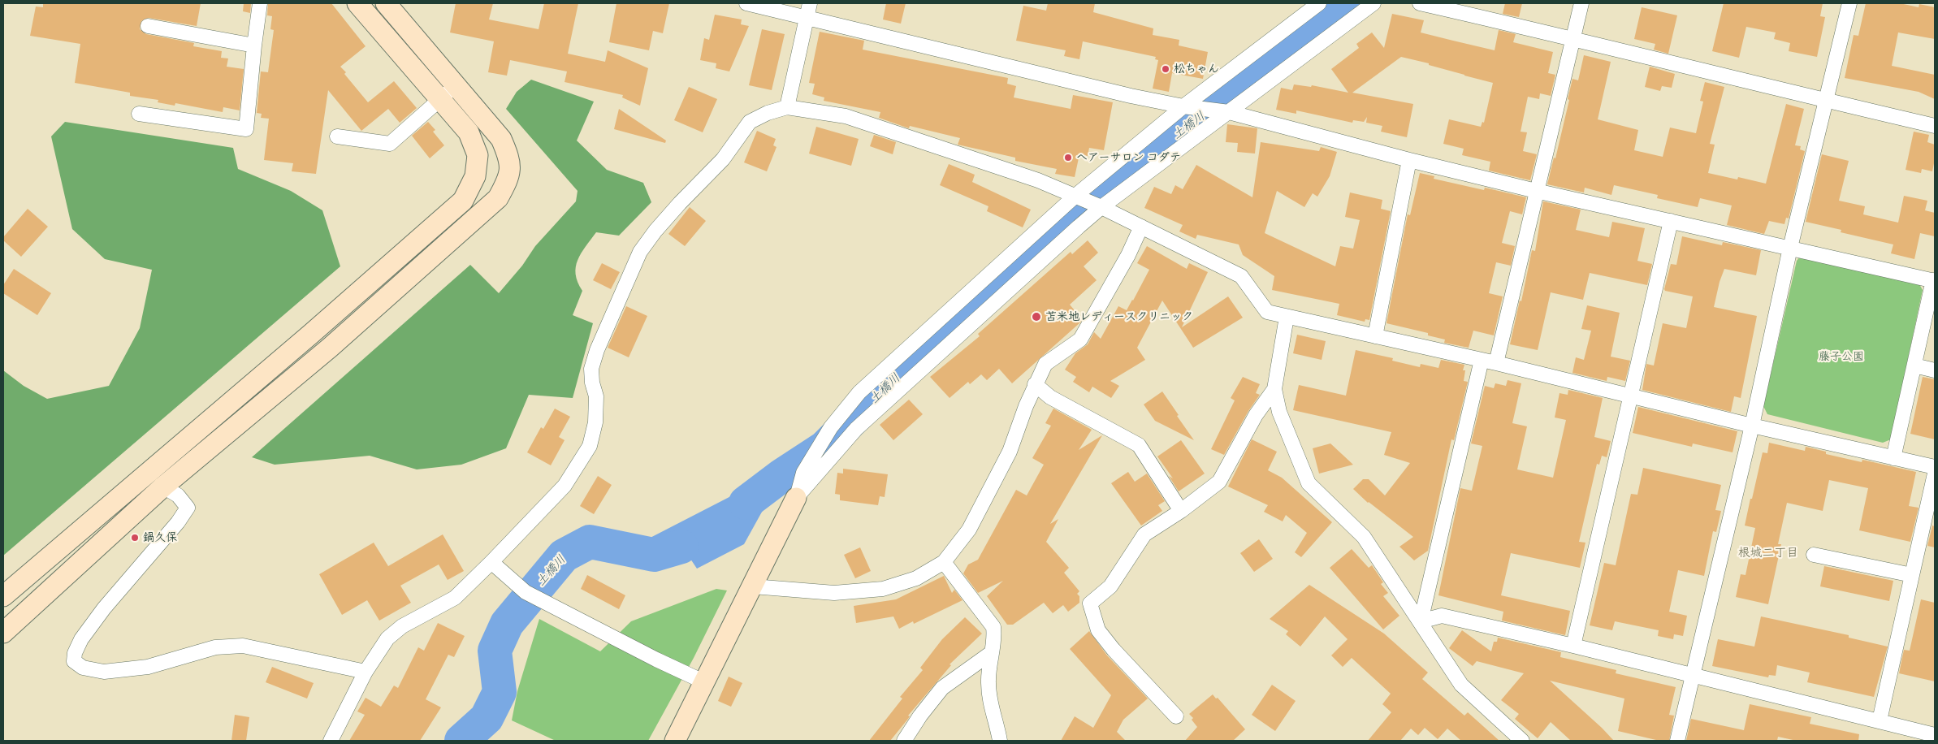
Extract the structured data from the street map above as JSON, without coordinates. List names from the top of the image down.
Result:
{
  "districts": ["根城二丁目"],
  "water": ["土橋川"],
  "parks": ["藤子公園"],
  "places": [
    "松ちゃん",
    "ヘアーサロン コダテ",
    "苫米地レディースクリニック",
    "鍋久保"
  ]
}
